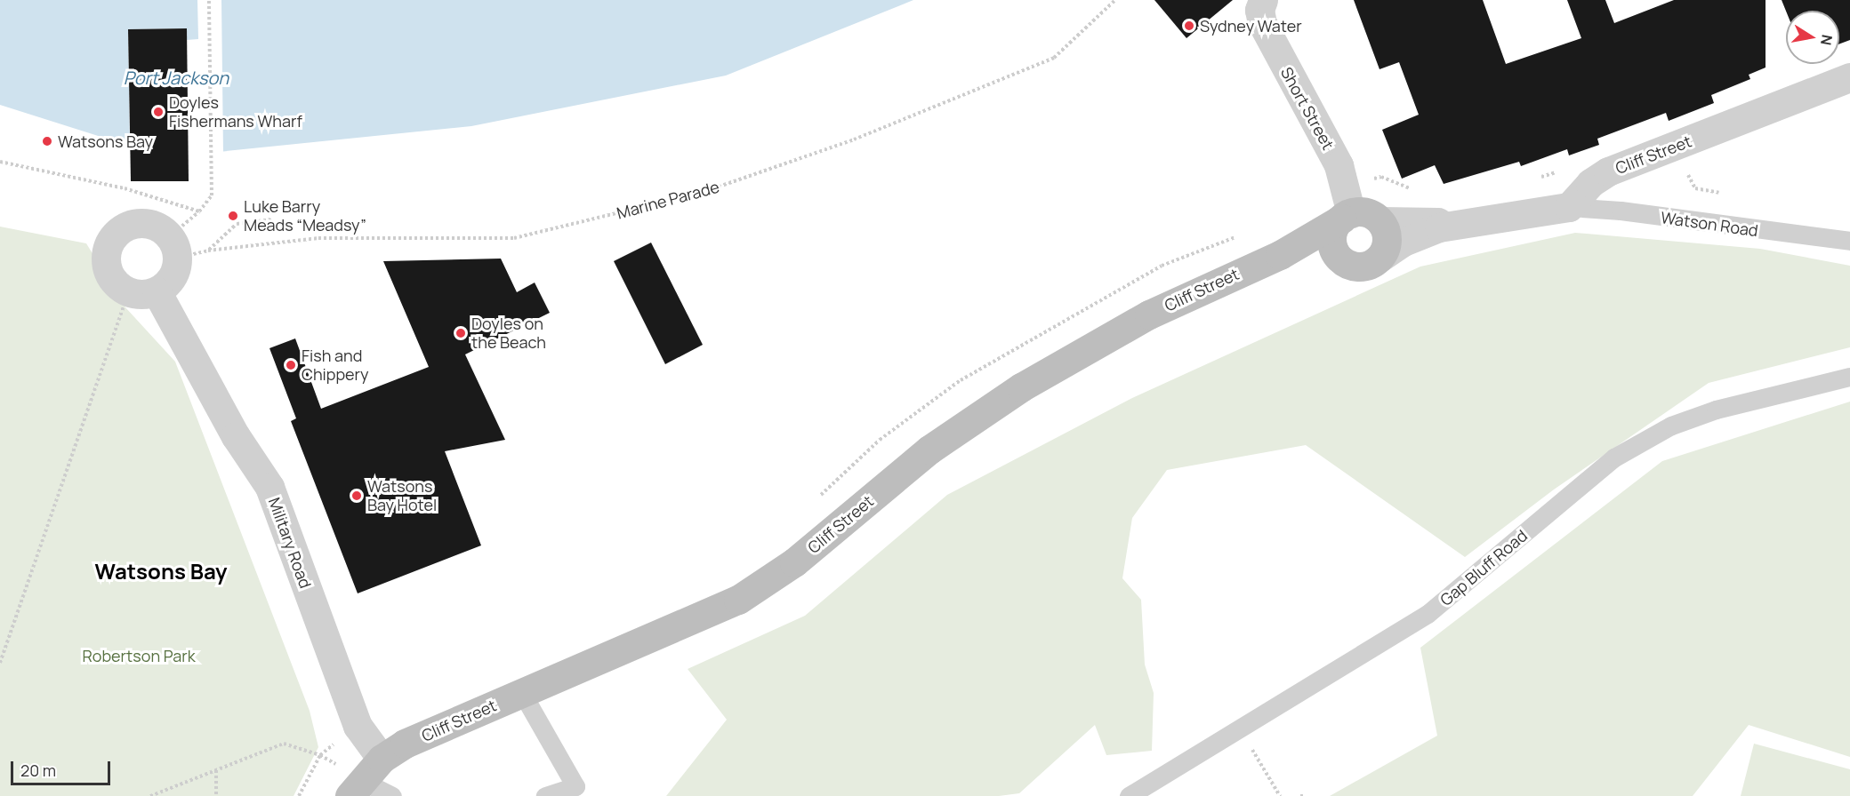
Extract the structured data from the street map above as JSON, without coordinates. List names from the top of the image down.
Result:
{
  "streets": {
    "street": ["Short Street", "Cliff Street", "Military Road"],
    "lane": ["Watson Road", "Gap Bluff Road"],
    "path": ["Marine Parade"]
  },
  "crossings": [
    ["Short Street", "Cliff Street"],
    ["Cliff Street", "Watson Road"],
    ["Cliff Street", "Military Road"],
    ["Marine Parade", "Military Road"]
  ],
  "districts": ["Watsons Bay"],
  "water": ["Port Jackson"],
  "parks": ["Robertson Park"],
  "places": [
    "Sydney Water",
    "Doyles Fishermans Wharf",
    "Watsons Bay",
    "Luke Barry Meads “Meadsy”",
    "Doyles on the Beach",
    "Fish and Chippery",
    "Watsons Bay Hotel"
  ],
  "scale_bar": "20 m",
  "north": "right"
}
